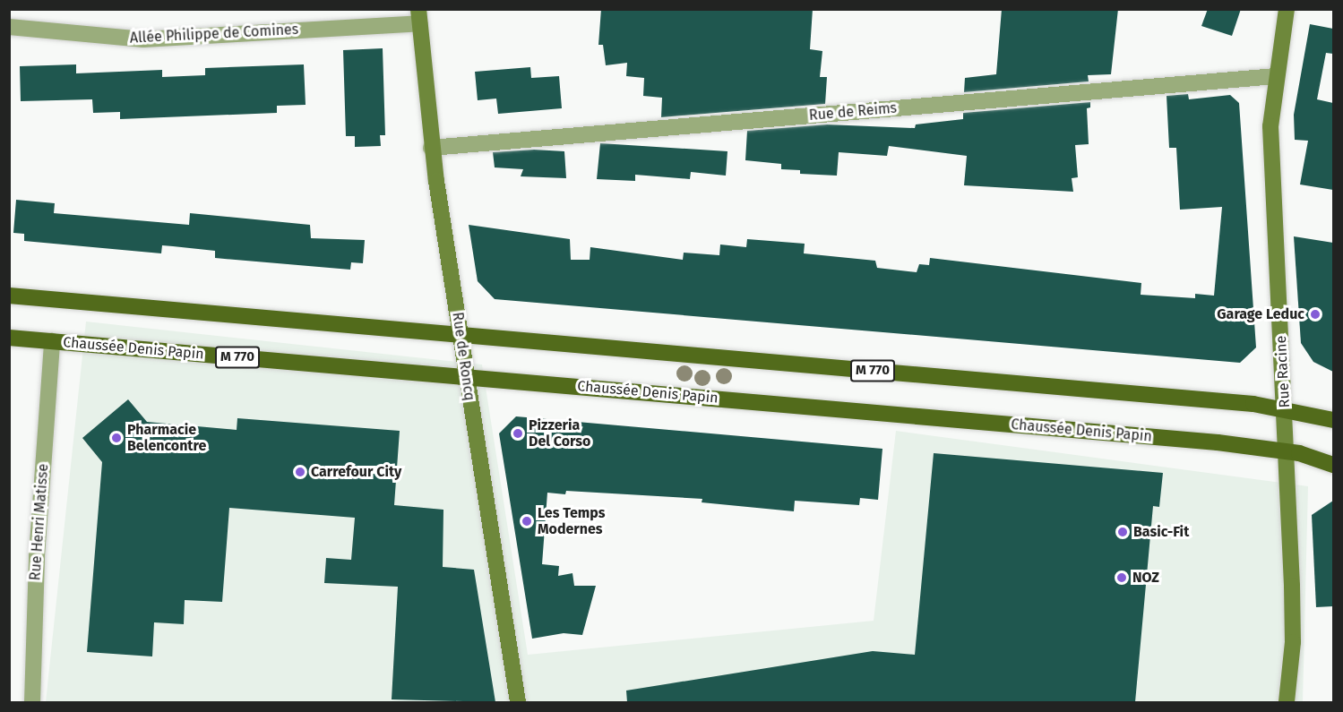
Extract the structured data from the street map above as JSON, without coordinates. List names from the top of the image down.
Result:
{
  "streets": {
    "main road": ["Chaussée Denis Papin", "M 770"],
    "street": [
      "Allée Philippe de Comines",
      "Rue de Reims",
      "Rue de Roncq",
      "Rue Racine",
      "Rue Henri Matisse"
    ]
  },
  "crossings": [
    ["Allée Philippe de Comines", "Rue de Roncq"],
    ["Rue de Reims", "Rue de Roncq"],
    ["Rue de Reims", "Rue Racine"],
    ["Chaussée Denis Papin", "Rue de Roncq"],
    ["Chaussée Denis Papin", "M 770"],
    ["Chaussée Denis Papin", "Rue Racine"],
    ["Chaussée Denis Papin", "Rue Henri Matisse"],
    ["Rue de Roncq", "M 770"],
    ["M 770", "Rue Racine"]
  ],
  "places": [
    "Garage Leduc",
    "Pizzeria Del Corso",
    "Pharmacie Belencontre",
    "Carrefour City",
    "Les Temps Modernes",
    "Basic-Fit",
    "NOZ"
  ]
}
